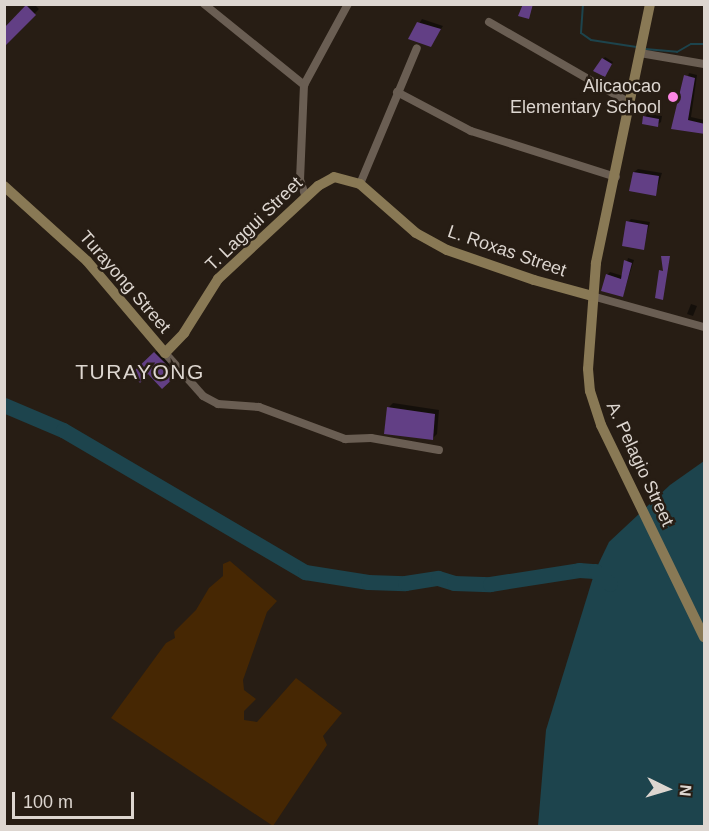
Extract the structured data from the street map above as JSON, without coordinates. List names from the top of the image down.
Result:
{
  "streets": {
    "street": [
      "T. Laggui Street",
      "L. Roxas Street",
      "Turayong Street",
      "A. Pelagio Street"
    ]
  },
  "crossings": [
    ["T. Laggui Street", "L. Roxas Street"],
    ["T. Laggui Street", "Turayong Street"],
    ["L. Roxas Street", "A. Pelagio Street"]
  ],
  "districts": ["TURAYONG"],
  "places": ["Alicaocao Elementary School"],
  "scale_bar": "100 m",
  "north": "right"
}
